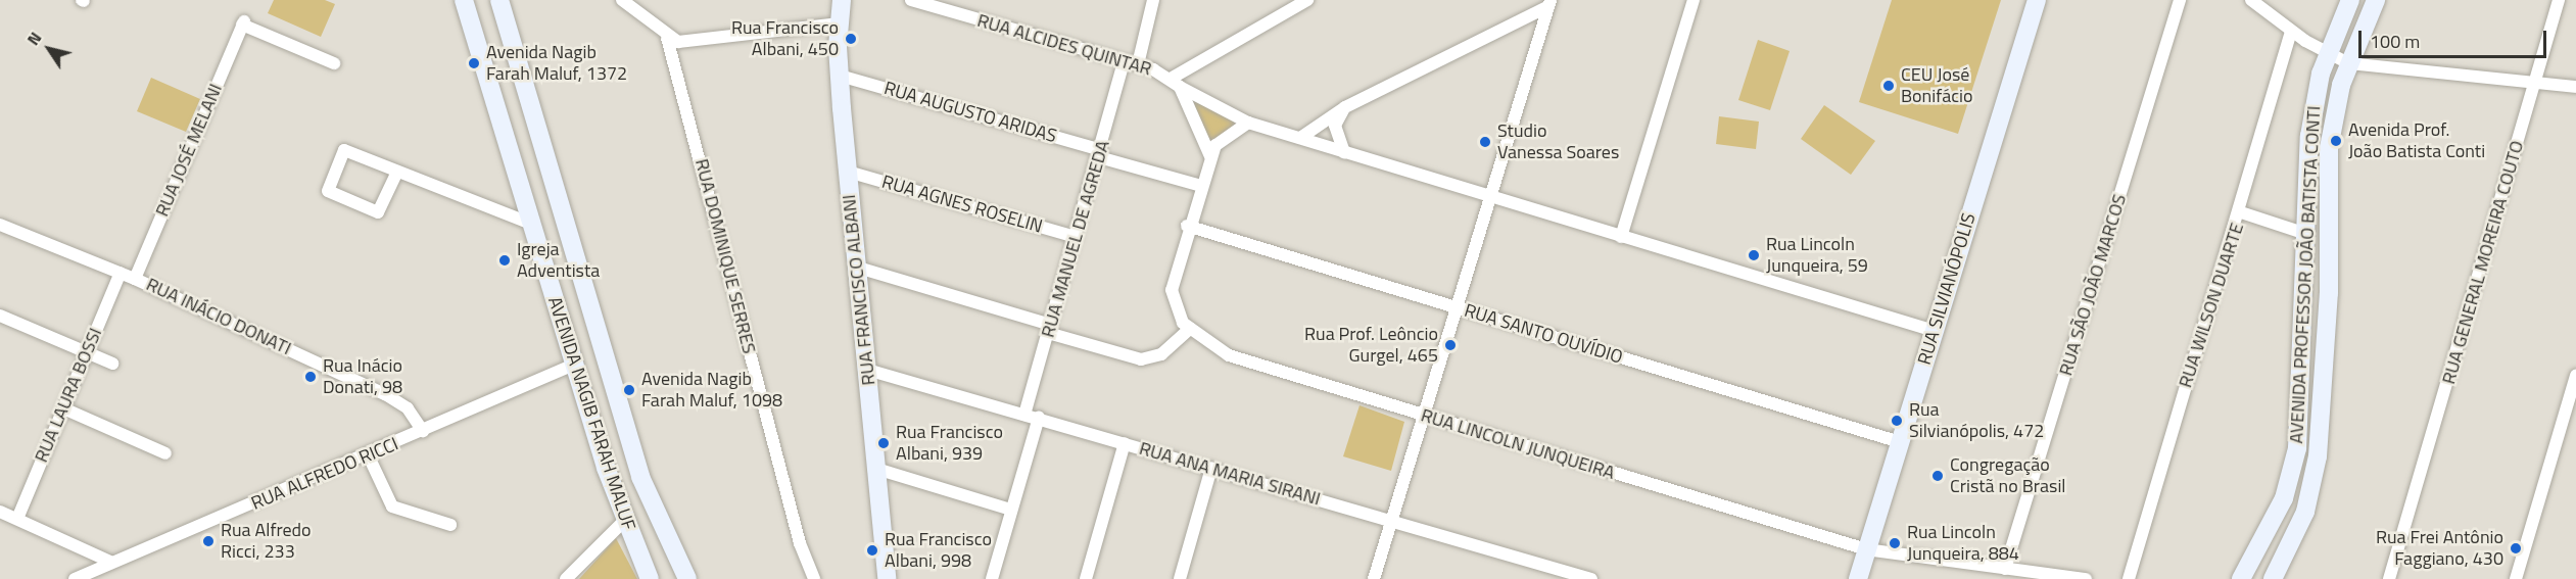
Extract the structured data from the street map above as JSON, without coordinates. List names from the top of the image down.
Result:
{
  "streets": {
    "main road": [
      "AVENIDA PROFESSOR JOÃO BATISTA CONTI",
      "RUA SILVIANÓPOLIS",
      "RUA FRANCISCO ALBANI",
      "AVENIDA NAGIB FARAH MALUF"
    ],
    "street": [
      "RUA ALCIDES QUINTAR",
      "RUA AUGUSTO ARIDAS",
      "RUA JOSÉ MELANI",
      "RUA AGNES ROSELIN",
      "RUA MANUEL DE AGREDA",
      "RUA DOMINIQUE SERRES",
      "RUA GENERAL MOREIRA COUTO",
      "RUA SÃO JOÃO MARCOS",
      "RUA WILSON DUARTE",
      "RUA INÁCIO DONATI",
      "RUA SANTO OUVÍDIO",
      "RUA LAURA BOSSI",
      "RUA LINCOLN JUNQUEIRA",
      "RUA ALFREDO RICCI",
      "RUA ANA MARIA SIRANI"
    ]
  },
  "crossings": [
    ["RUA ALCIDES QUINTAR", "RUA MANUEL DE AGREDA"],
    ["RUA AUGUSTO ARIDAS", "RUA MANUEL DE AGREDA"],
    ["RUA AUGUSTO ARIDAS", "RUA FRANCISCO ALBANI"],
    ["RUA JOSÉ MELANI", "RUA INÁCIO DONATI"],
    ["RUA AGNES ROSELIN", "RUA MANUEL DE AGREDA"],
    ["RUA AGNES ROSELIN", "RUA FRANCISCO ALBANI"],
    ["RUA MANUEL DE AGREDA", "RUA ANA MARIA SIRANI"],
    ["RUA SÃO JOÃO MARCOS", "RUA LINCOLN JUNQUEIRA"],
    ["RUA SILVIANÓPOLIS", "RUA SANTO OUVÍDIO"],
    ["RUA SILVIANÓPOLIS", "RUA LINCOLN JUNQUEIRA"],
    ["RUA FRANCISCO ALBANI", "RUA ANA MARIA SIRANI"],
    ["RUA INÁCIO DONATI", "RUA LAURA BOSSI"],
    ["RUA INÁCIO DONATI", "RUA ALFREDO RICCI"],
    ["AVENIDA NAGIB FARAH MALUF", "RUA ALFREDO RICCI"]
  ],
  "places": [
    "Rua Francisco Albani, 450",
    "Avenida Nagib Farah Maluf, 1372",
    "CEU José Bonifácio",
    "Avenida Prof. João Batista Conti",
    "Studio Vanessa Soares",
    "Rua Lincoln Junqueira, 59",
    "Igreja Adventista",
    "Rua Prof. Leôncio Gurgel, 465",
    "Rua Inácio Donati, 98",
    "Avenida Nagib Farah Maluf, 1098",
    "Rua Silvianópolis, 472",
    "Rua Francisco Albani, 939",
    "Congregação Cristã no Brasil",
    "Rua Alfredo Ricci, 233",
    "Rua Lincoln Junqueira, 884",
    "Rua Frei Antônio Faggiano, 430",
    "Rua Francisco Albani, 998"
  ],
  "scale_bar": "100 m",
  "north": "top left"
}
